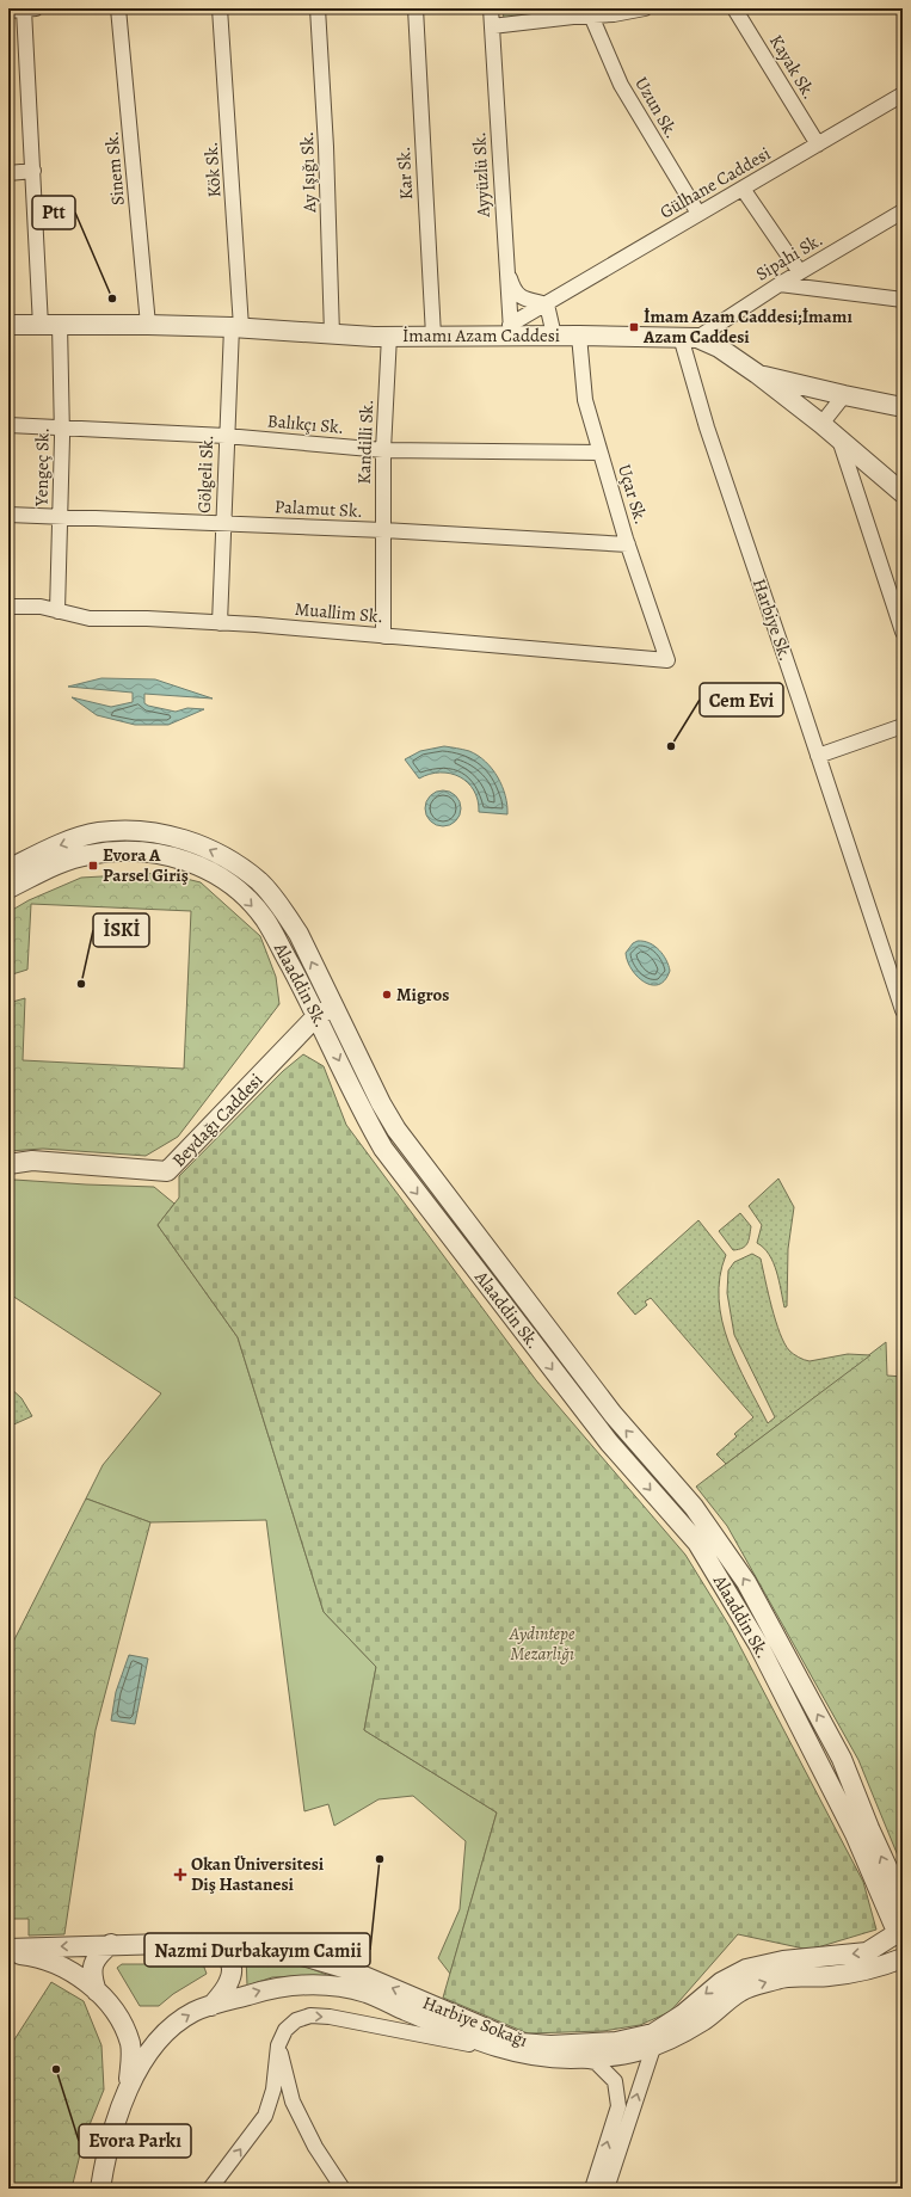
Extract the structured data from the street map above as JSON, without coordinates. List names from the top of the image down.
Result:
{
  "streets": {
    "street": [
      "Kayak Sk.",
      "Uzun Sk.",
      "Sinem Sk.",
      "Kök Sk.",
      "Ay Işığı Sk.",
      "Kar Sk.",
      "Ayyüzlü Sk.",
      "Gülhane Caddesi",
      "Sipahi Sk.",
      "İmamı Azam Caddesi",
      "Balıkçı Sk.",
      "Kandilli Sk.",
      "Yengeç Sk.",
      "Gölgeli Sk.",
      "Uçar Sk.",
      "Palamut Sk.",
      "Muallim Sk.",
      "Harbiye Sk.",
      "Alaaddin Sk.",
      "Beydağı Caddesi",
      "Harbiye Sokağı"
    ]
  },
  "crossings": [
    ["Kayak Sk.", "Gülhane Caddesi"],
    ["Uzun Sk.", "Gülhane Caddesi"],
    ["Sinem Sk.", "İmamı Azam Caddesi"],
    ["Kök Sk.", "İmamı Azam Caddesi"],
    ["Kök Sk.", "Gölgeli Sk."],
    ["Ay Işığı Sk.", "İmamı Azam Caddesi"],
    ["Kar Sk.", "İmamı Azam Caddesi"],
    ["Ayyüzlü Sk.", "Gülhane Caddesi"],
    ["Ayyüzlü Sk.", "İmamı Azam Caddesi"],
    ["Gülhane Caddesi", "İmamı Azam Caddesi"],
    ["Sipahi Sk.", "İmamı Azam Caddesi"],
    ["Sipahi Sk.", "Harbiye Sk."],
    ["İmamı Azam Caddesi", "Kandilli Sk."],
    ["İmamı Azam Caddesi", "Yengeç Sk."],
    ["İmamı Azam Caddesi", "Gölgeli Sk."],
    ["İmamı Azam Caddesi", "Uçar Sk."],
    ["İmamı Azam Caddesi", "Harbiye Sk."],
    ["Balıkçı Sk.", "Kandilli Sk."],
    ["Balıkçı Sk.", "Yengeç Sk."],
    ["Balıkçı Sk.", "Gölgeli Sk."],
    ["Balıkçı Sk.", "Uçar Sk."],
    ["Kandilli Sk.", "Palamut Sk."],
    ["Kandilli Sk.", "Muallim Sk."],
    ["Yengeç Sk.", "Palamut Sk."],
    ["Yengeç Sk.", "Muallim Sk."],
    ["Gölgeli Sk.", "Palamut Sk."],
    ["Gölgeli Sk.", "Muallim Sk."],
    ["Uçar Sk.", "Palamut Sk."],
    ["Uçar Sk.", "Muallim Sk."],
    ["Alaaddin Sk.", "Beydağı Caddesi"],
    ["Alaaddin Sk.", "Harbiye Sokağı"]
  ],
  "parks": ["Aydıntepe Mezarlığı"],
  "places": {
    "other": [
      "Ptt",
      "Cem Evi",
      "İSKİ",
      "Migros",
      "Nazmi Durbakayım Camii",
      "Evora Parkı"
    ],
    "transit": ["İmam Azam Caddesi;İmamı Azam Caddesi", "Evora A Parsel Giriş"],
    "health": ["Okan Üniversitesi Diş Hastanesi"]
  }
}
